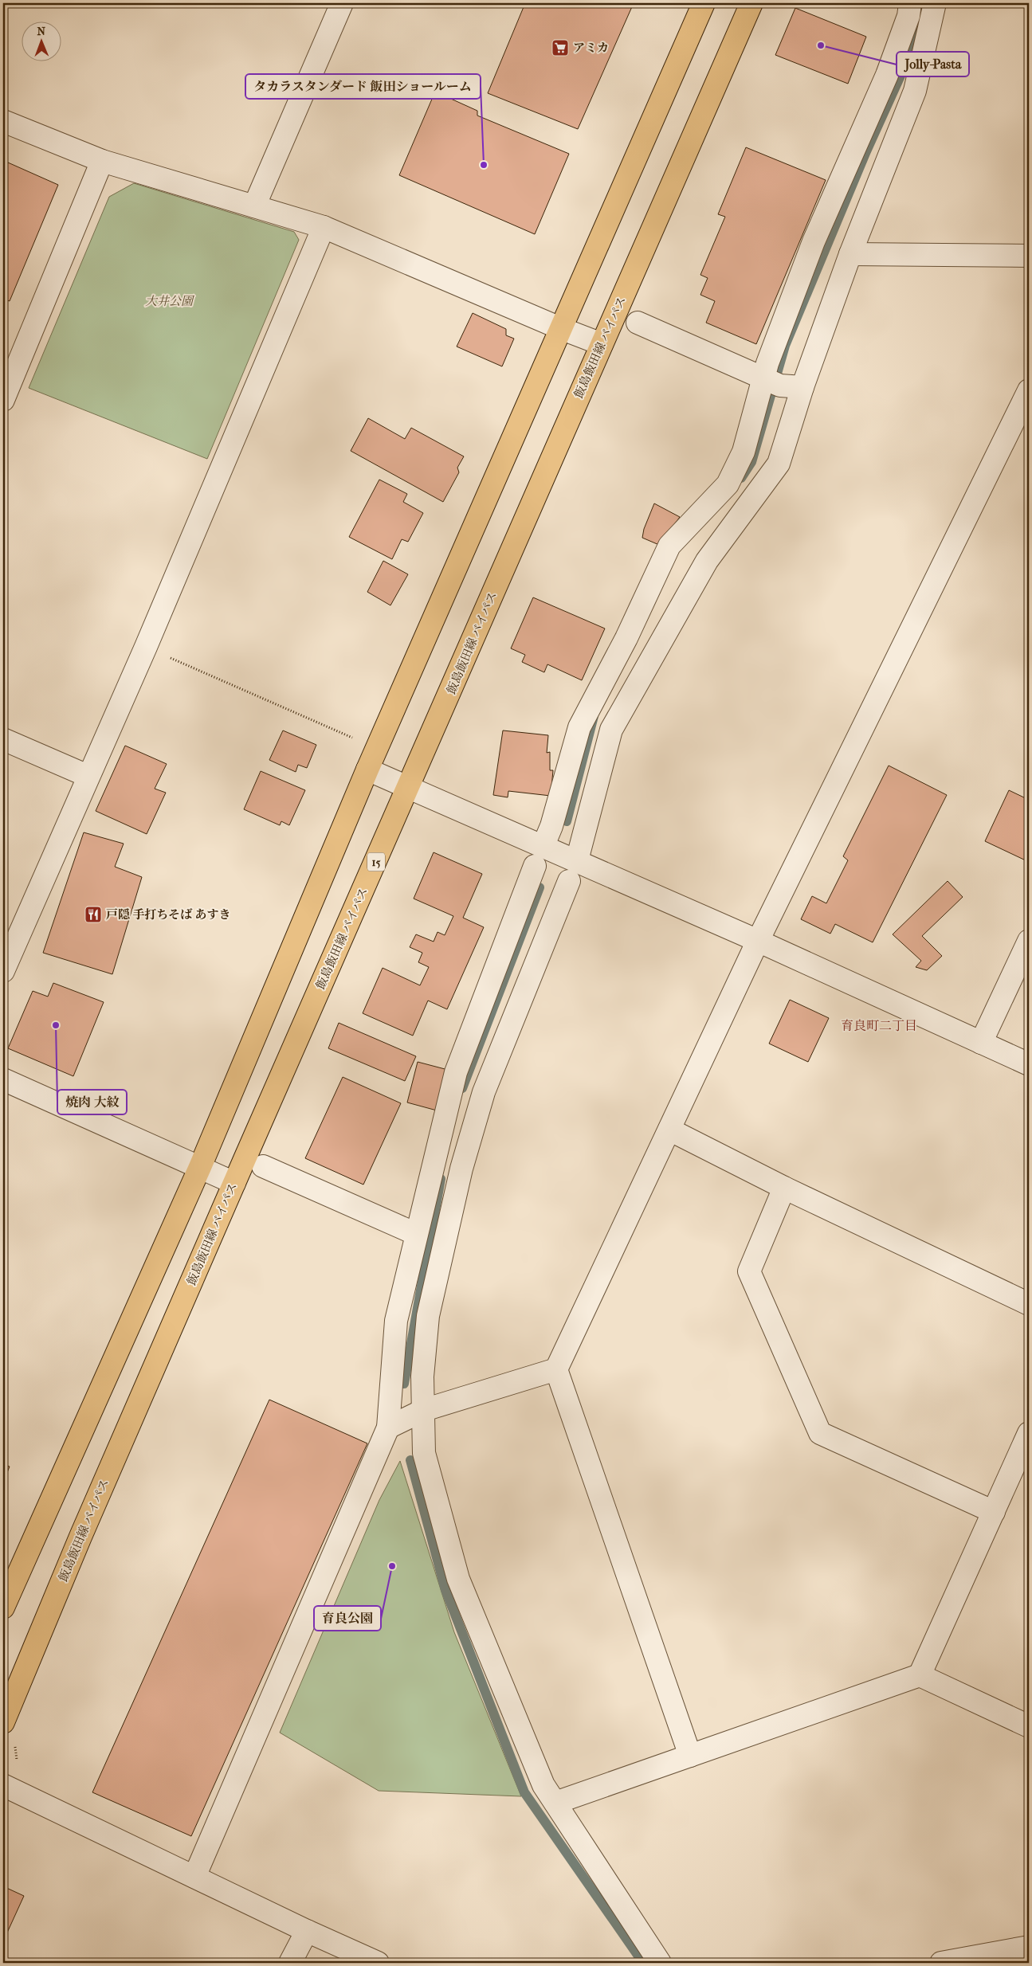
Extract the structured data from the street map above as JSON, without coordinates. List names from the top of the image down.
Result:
{
  "streets": {
    "main road": ["飯島飯田線 バイパス", "15"]
  },
  "districts": ["育良町二丁目"],
  "parks": ["大井公園"],
  "places": {
    "other": [
      "Jolly-Pasta",
      "タカラスタンダード 飯田ショールーム",
      "焼肉 大紋",
      "育良公園"
    ],
    "supermarket": ["アミカ"],
    "restaurant": ["戸隠 手打ちそば あすき"]
  },
  "north": "top"
}
